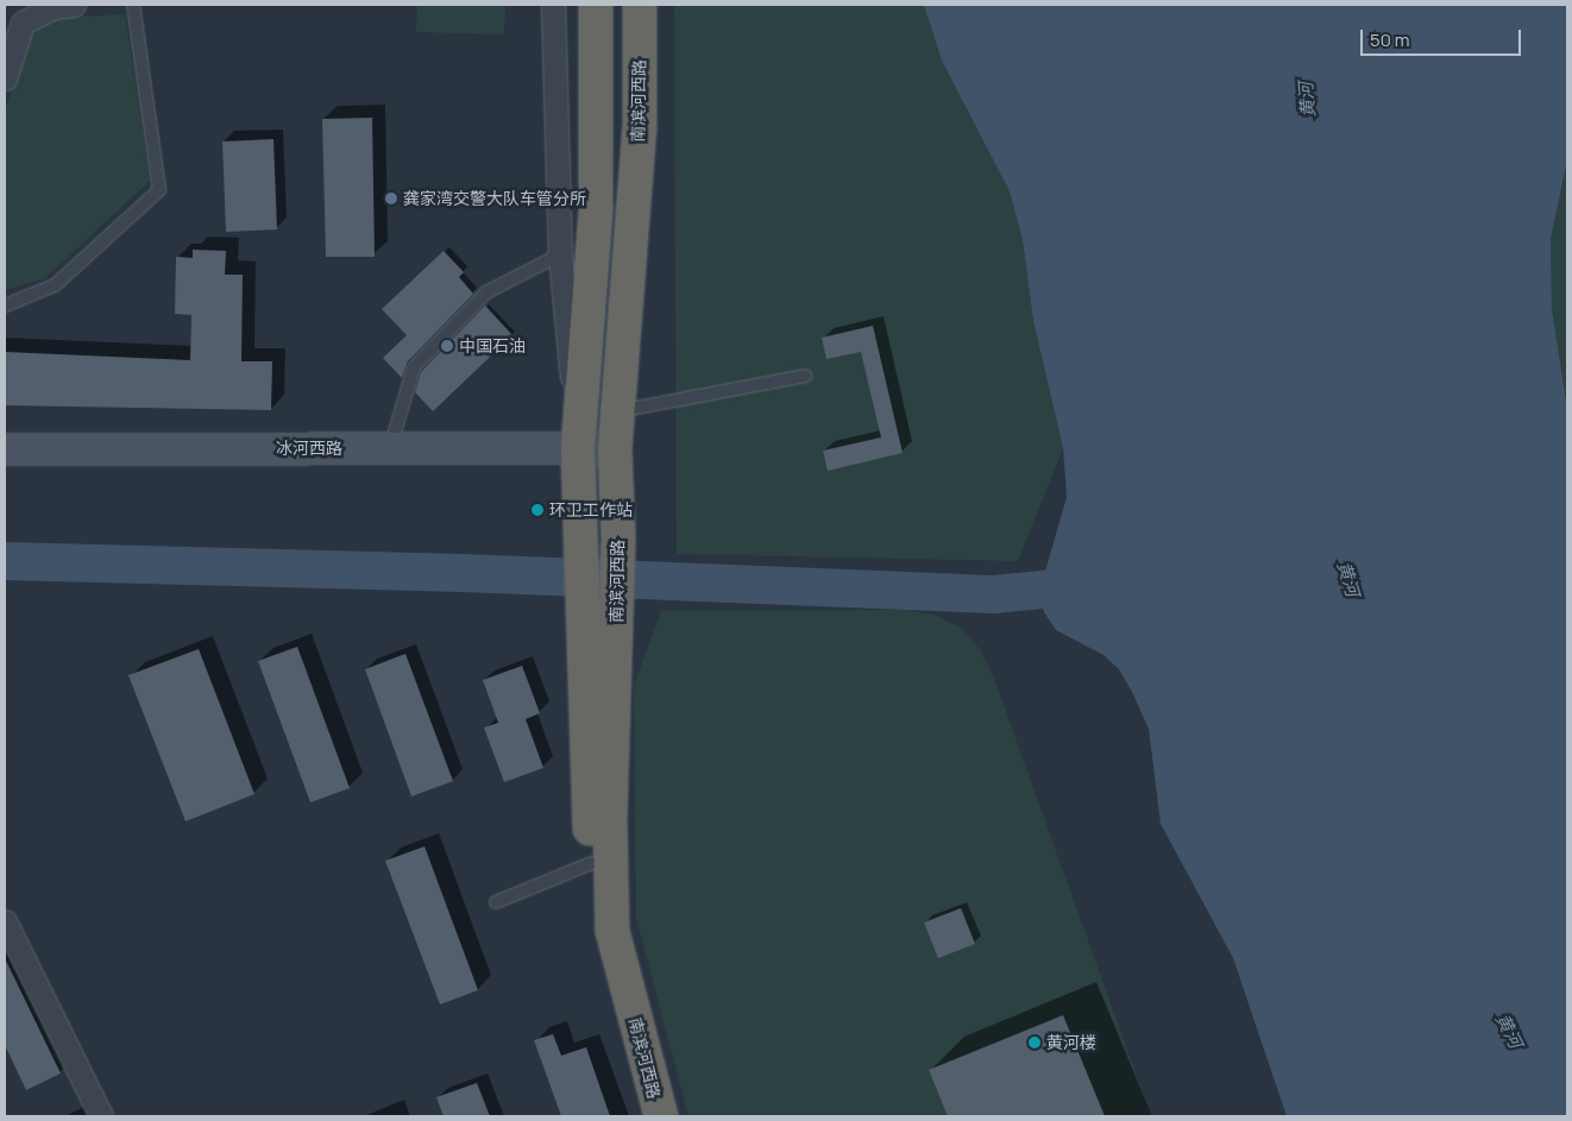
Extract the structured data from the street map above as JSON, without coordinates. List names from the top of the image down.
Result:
{
  "streets": {
    "highway": ["南滨河西路"],
    "main road": ["冰河西路"]
  },
  "crossings": [
    ["南滨河西路", "冰河西路"]
  ],
  "water": ["黄河"],
  "places": [
    "龚家湾交警大队车管分所",
    "中国石油",
    "环卫工作站",
    "黄河楼"
  ],
  "scale_bar": "50 m"
}
